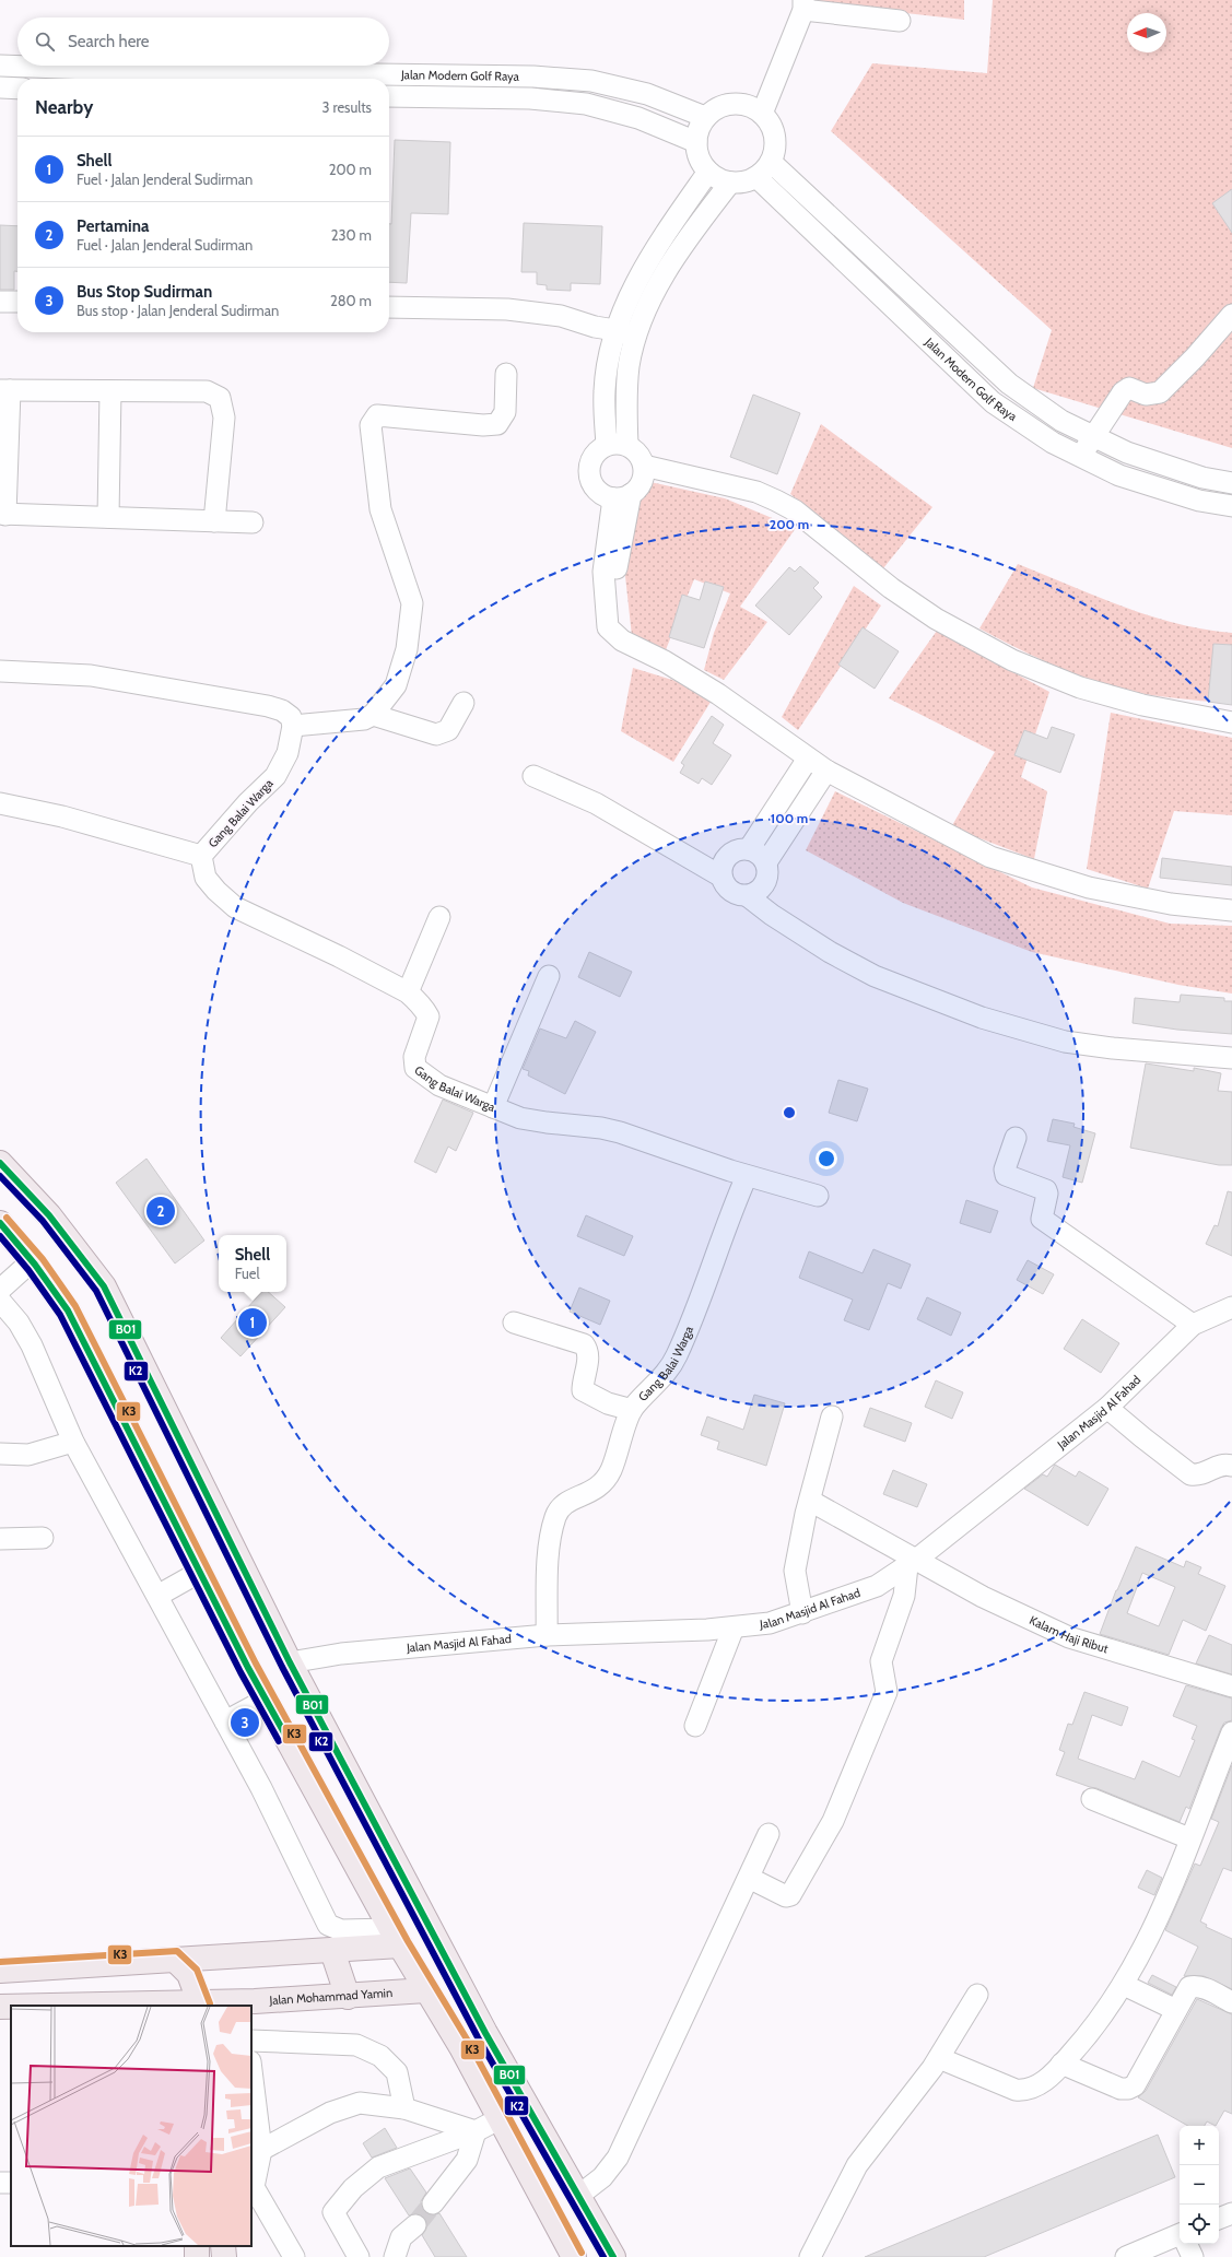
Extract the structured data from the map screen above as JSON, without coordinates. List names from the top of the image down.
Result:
{
  "streets": {
    "main road": ["Jalan Mohammad Yamin"],
    "street": [
      "Jalan Modern Golf Raya",
      "Gang Balai Warga",
      "Jalan Masjid Al Fahad",
      "Kalam Haji Ribut"
    ]
  },
  "crossings": [
    ["Gang Balai Warga", "Jalan Masjid Al Fahad"],
    ["Jalan Masjid Al Fahad", "Kalam Haji Ribut"]
  ],
  "lines": ["transit line B01", "transit line K2", "transit line K3"],
  "north": "left",
  "page": {
    "search": "Search here",
    "heading": ["Nearby", "3 results"],
    "list": [
      {
        "mark": "1",
        "name": "Shell",
        "note": "Fuel · Jalan Jenderal Sudirman",
        "value": "200 m"
      },
      {
        "mark": "2",
        "name": "Pertamina",
        "note": "Fuel · Jalan Jenderal Sudirman",
        "value": "230 m"
      },
      {
        "mark": "3",
        "name": "Bus Stop Sudirman",
        "note": "Bus stop · Jalan Jenderal Sudirman",
        "value": "280 m"
      }
    ],
    "pins": ["2", "1", "3"],
    "popup": ["Shell", "Fuel"],
    "map_buttons": ["+", "−"]
  },
  "rings": ["200 m", "100 m"]
}
